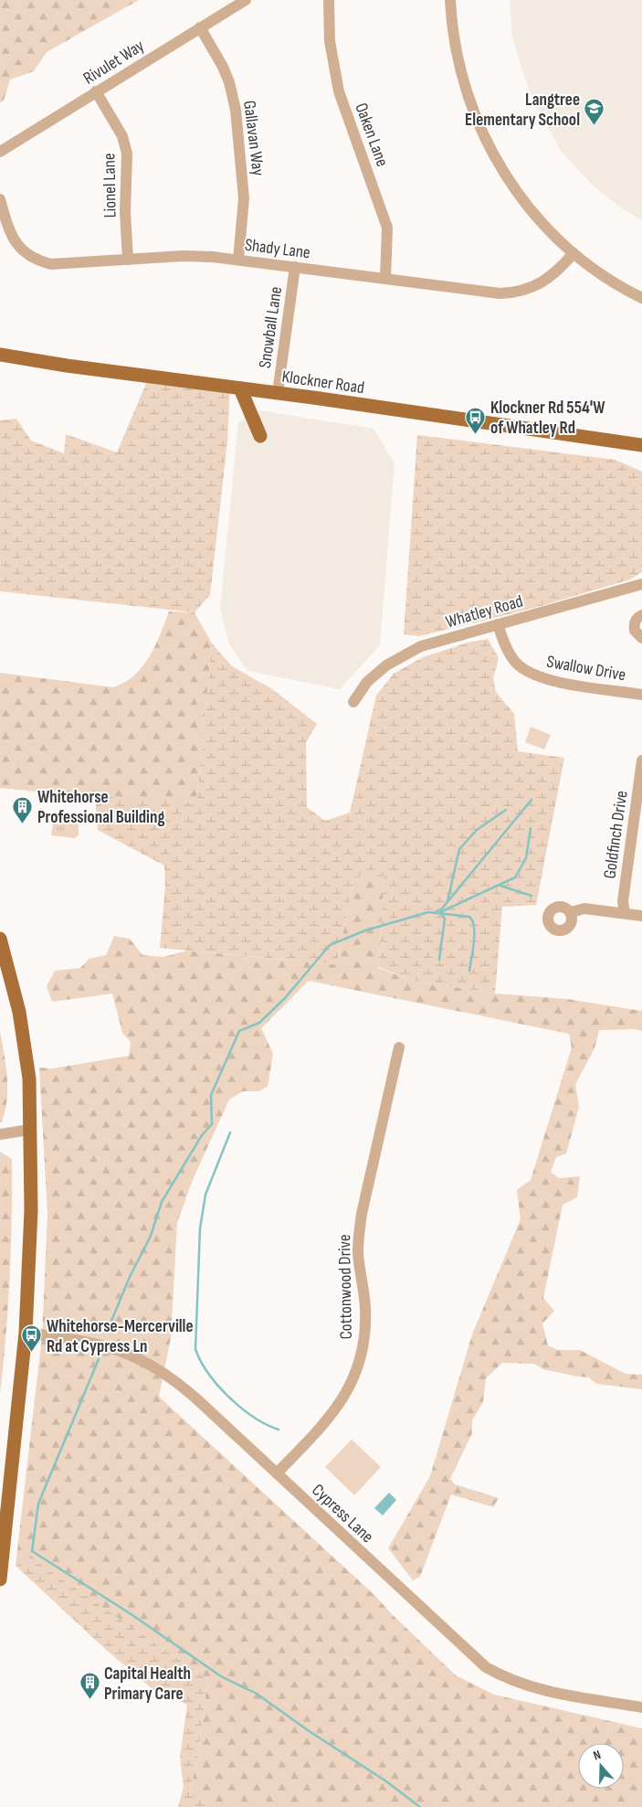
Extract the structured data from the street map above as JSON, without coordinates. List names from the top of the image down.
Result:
{
  "streets": {
    "main road": ["Klockner Road"],
    "street": [
      "Rivulet Way",
      "Oaken Lane",
      "Gallavan Way",
      "Lionel Lane",
      "Shady Lane",
      "Snowball Lane",
      "Whatley Road",
      "Swallow Drive",
      "Goldfinch Drive",
      "Cottonwood Drive",
      "Cypress Lane"
    ]
  },
  "crossings": [
    ["Rivulet Way", "Gallavan Way"],
    ["Rivulet Way", "Lionel Lane"],
    ["Oaken Lane", "Shady Lane"],
    ["Gallavan Way", "Shady Lane"],
    ["Lionel Lane", "Shady Lane"],
    ["Shady Lane", "Snowball Lane"],
    ["Snowball Lane", "Klockner Road"],
    ["Whatley Road", "Swallow Drive"],
    ["Cottonwood Drive", "Cypress Lane"]
  ],
  "places": {
    "school or university": ["Langtree Elementary School"],
    "bus stop": ["Klockner Rd 554'W of Whatley Rd", "Whitehorse-Mercerville Rd at Cypress Ln"],
    "building": ["Whitehorse Professional Building", "Capital Health Primary Care"]
  },
  "north": "top"
}
